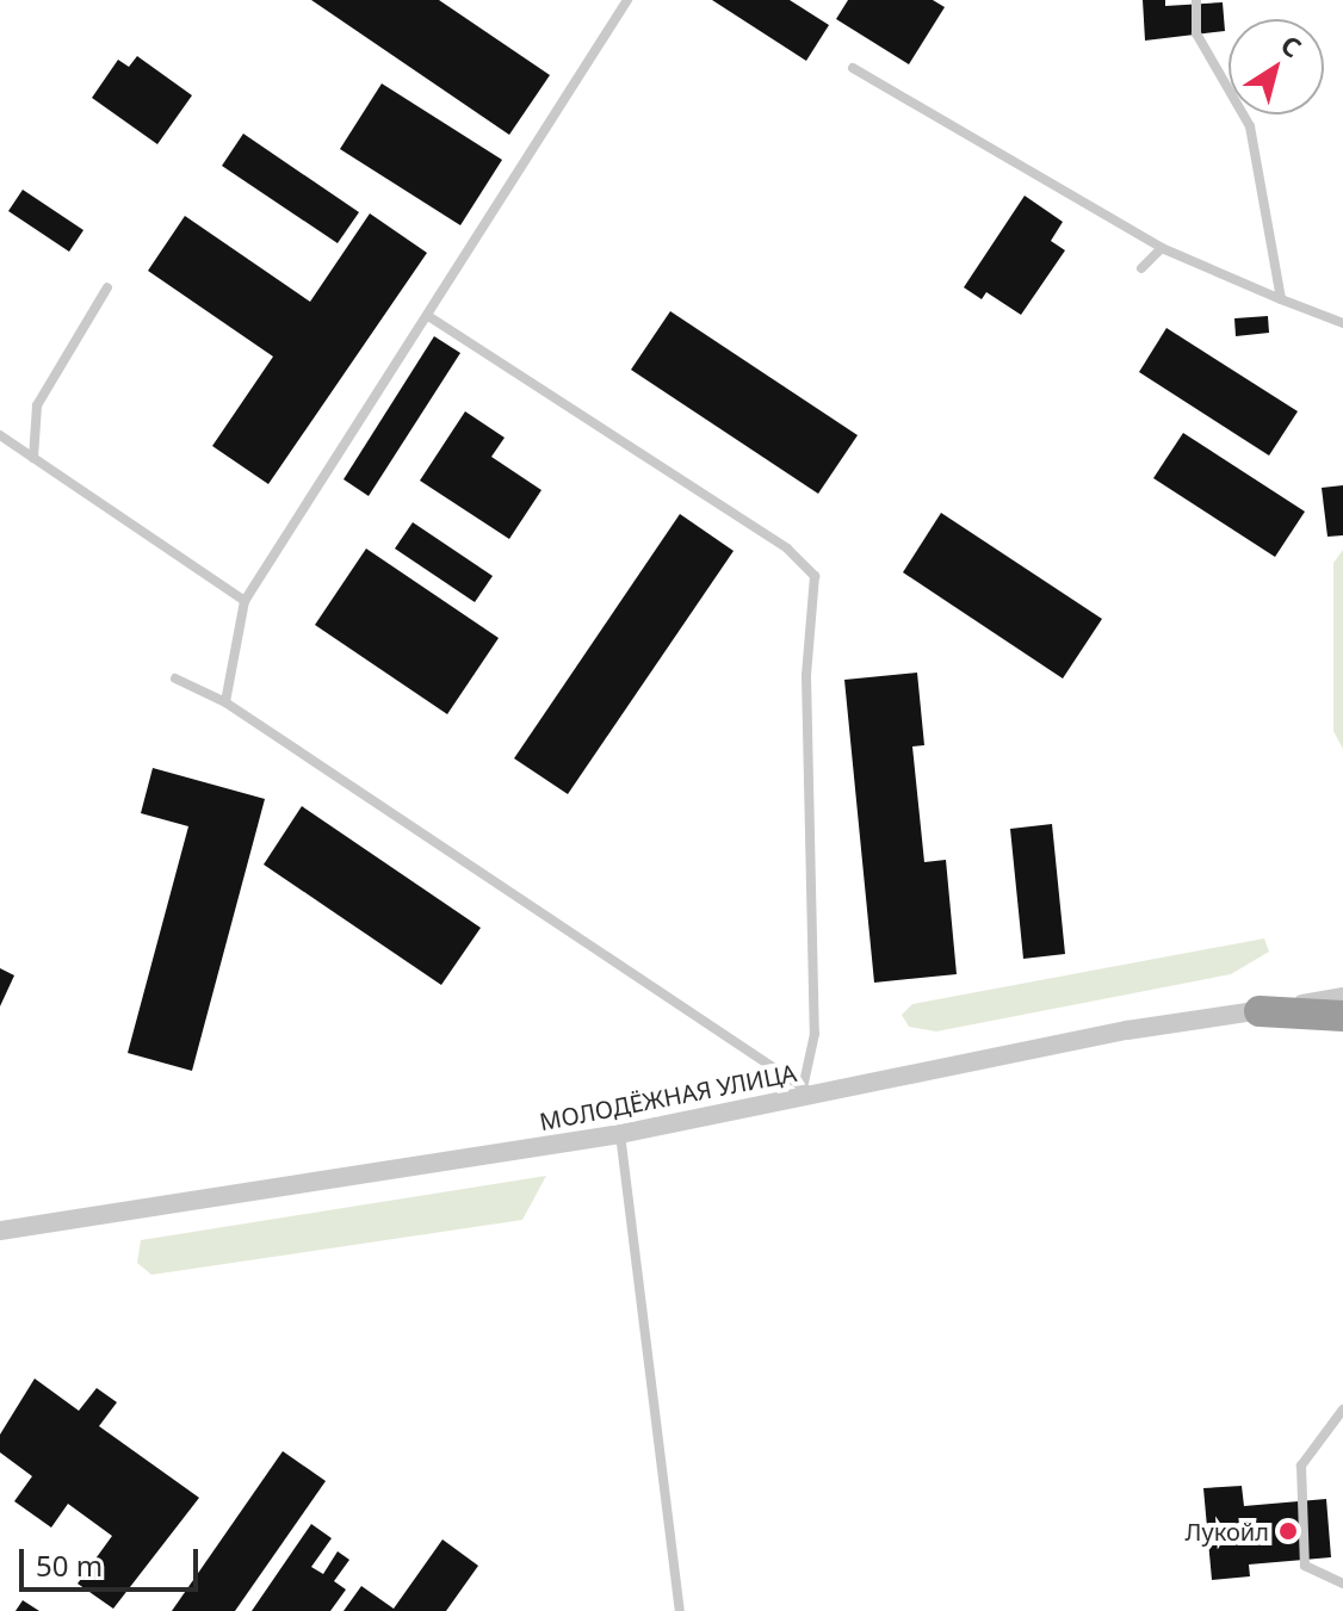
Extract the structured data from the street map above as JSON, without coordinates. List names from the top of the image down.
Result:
{
  "streets": {
    "street": ["МОЛОДЁЖНАЯ УЛИЦА"]
  },
  "places": ["Лукойл"],
  "scale_bar": "50 m",
  "north": "top right"
}
